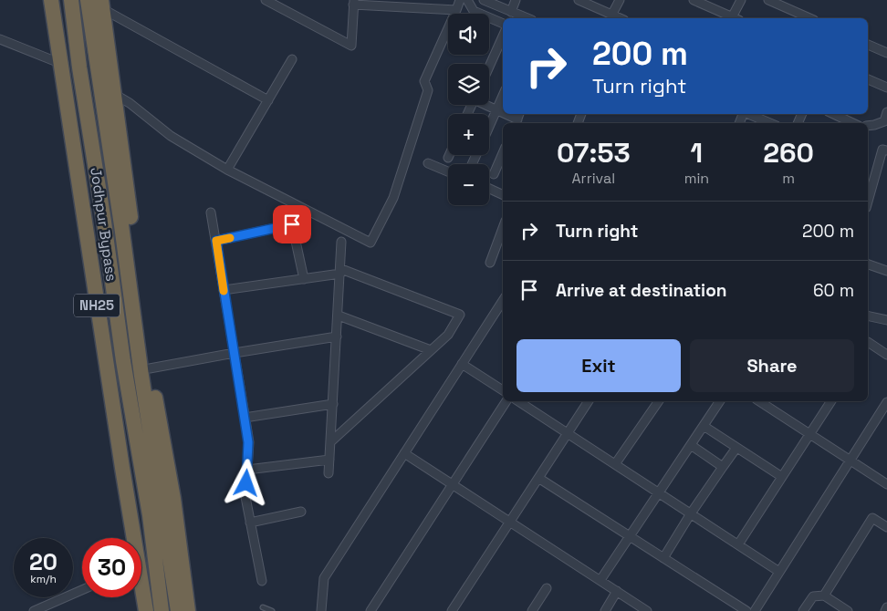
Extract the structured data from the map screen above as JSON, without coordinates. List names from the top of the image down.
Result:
{
  "streets": {
    "highway": ["Jodhpur Bypass", "NH25"]
  },
  "page": {
    "map_buttons": ["+", "−"],
    "turn": ["200 m", "Turn right"],
    "eta": [
      "07:53",
      "Arrival",
      "1",
      "min",
      "260",
      "m"
    ],
    "list": [
      {
        "name": "Turn right",
        "value": "200 m"
      },
      {
        "name": "Arrive at destination",
        "value": "60 m"
      }
    ],
    "buttons": ["Exit", "Share"],
    "speed": "20 km/h",
    "limit": "30"
  }
}
